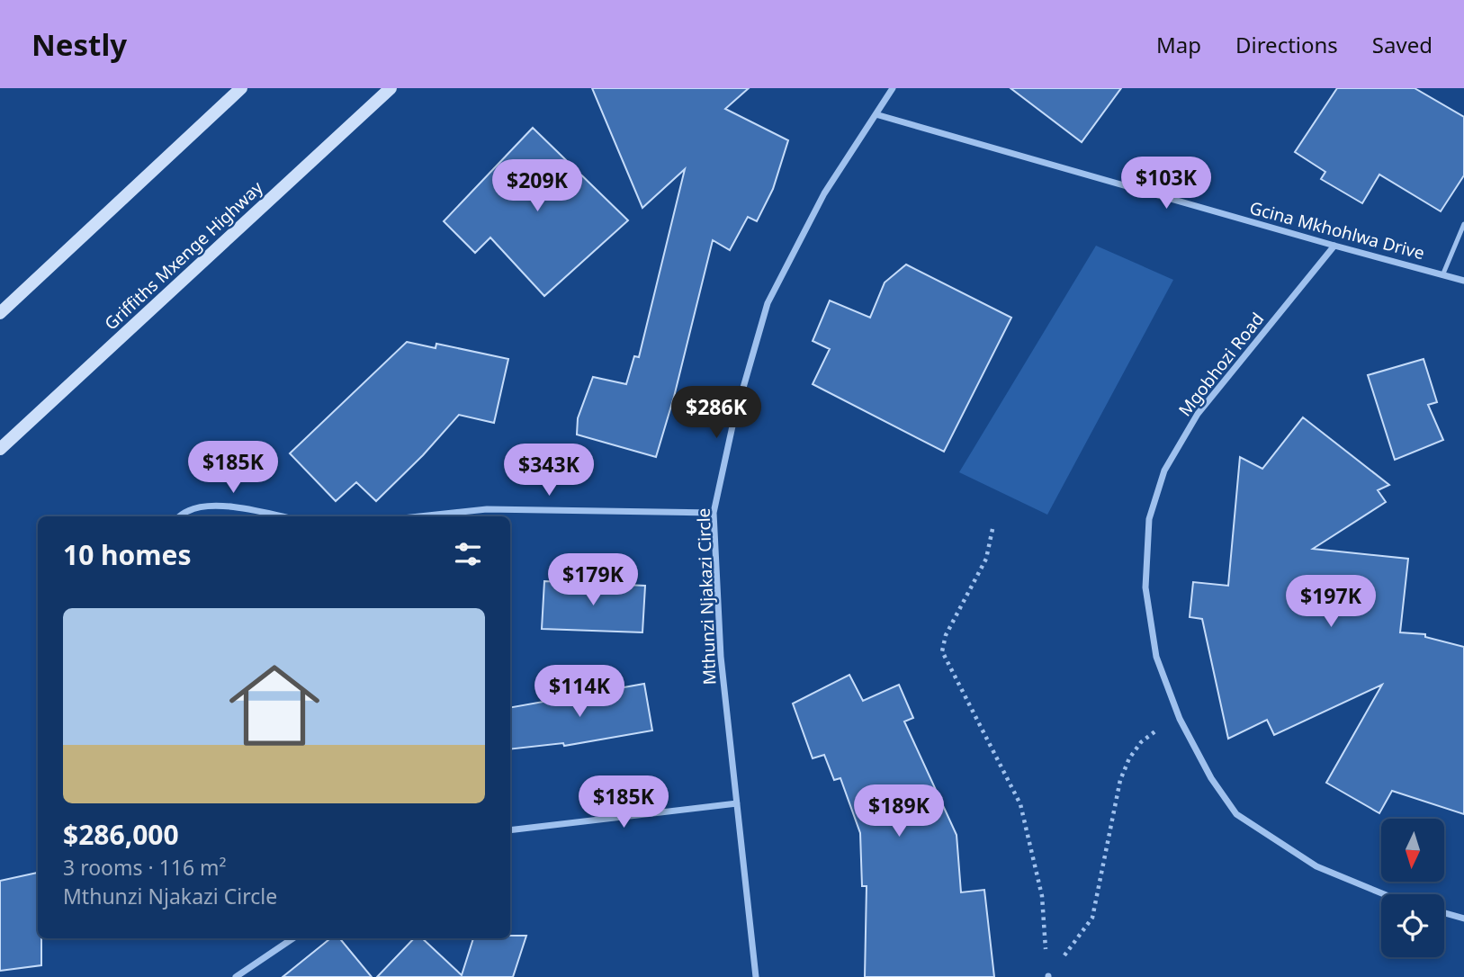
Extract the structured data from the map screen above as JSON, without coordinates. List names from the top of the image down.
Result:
{
  "streets": {
    "street": [
      "Gcina Mkhohlwa Drive",
      "Griffiths Mxenge Highway",
      "Mgobhozi Road",
      "Mthunzi Njakazi Circle"
    ]
  },
  "crossings": [
    ["Gcina Mkhohlwa Drive", "Mgobhozi Road"],
    ["Gcina Mkhohlwa Drive", "Mthunzi Njakazi Circle"]
  ],
  "north": "bottom",
  "page": {
    "header": "Nestly",
    "nav": ["Map", "Directions", "Saved"],
    "price": [
      "$103K",
      "$209K",
      "$286K",
      "$185K",
      "$343K",
      "$179K",
      "$197K",
      "$114K",
      "$185K",
      "$189K"
    ],
    "heading": "10 homes",
    "list": [
      {
        "name": "$286,000",
        "note": "3 rooms · 116 m² · Mthunzi Njakazi Circle"
      }
    ]
  }
}
